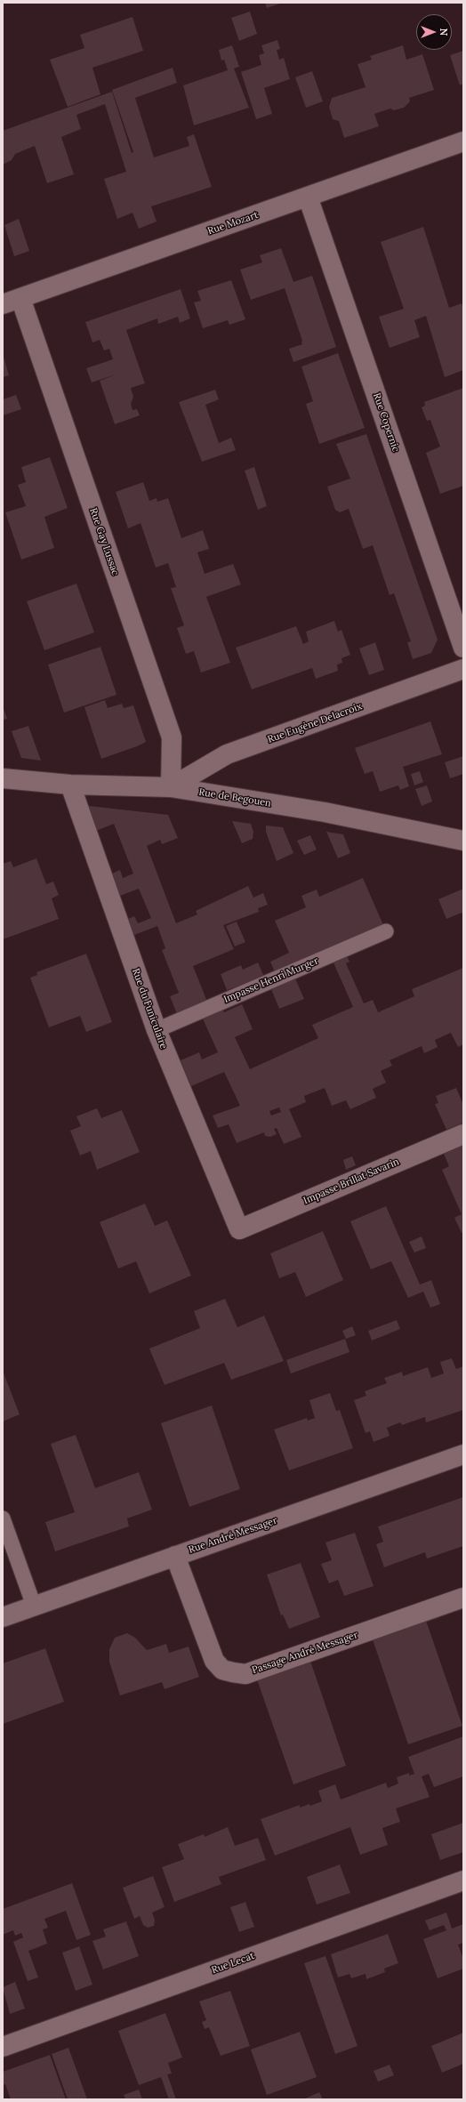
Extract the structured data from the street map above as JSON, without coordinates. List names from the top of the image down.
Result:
{
  "streets": {
    "street": [
      "Rue Mozart",
      "Rue Copernic",
      "Rue Gay Lussac",
      "Rue Eugène Delacroix",
      "Rue de Begouen",
      "Rue du Funiculaire",
      "Impasse Brillat Savarin",
      "Rue André Messager",
      "Passage André Messager",
      "Rue Lecat"
    ],
    "lane": ["Impasse Henri Murger"]
  },
  "crossings": [
    ["Rue Mozart", "Rue Copernic"],
    ["Rue Mozart", "Rue Gay Lussac"],
    ["Rue Gay Lussac", "Rue Eugène Delacroix"],
    ["Rue Gay Lussac", "Rue de Begouen"],
    ["Rue Eugène Delacroix", "Rue de Begouen"],
    ["Rue de Begouen", "Rue du Funiculaire"],
    ["Impasse Henri Murger", "Rue du Funiculaire"],
    ["Rue du Funiculaire", "Impasse Brillat Savarin"],
    ["Rue André Messager", "Passage André Messager"]
  ],
  "north": "right"
}
